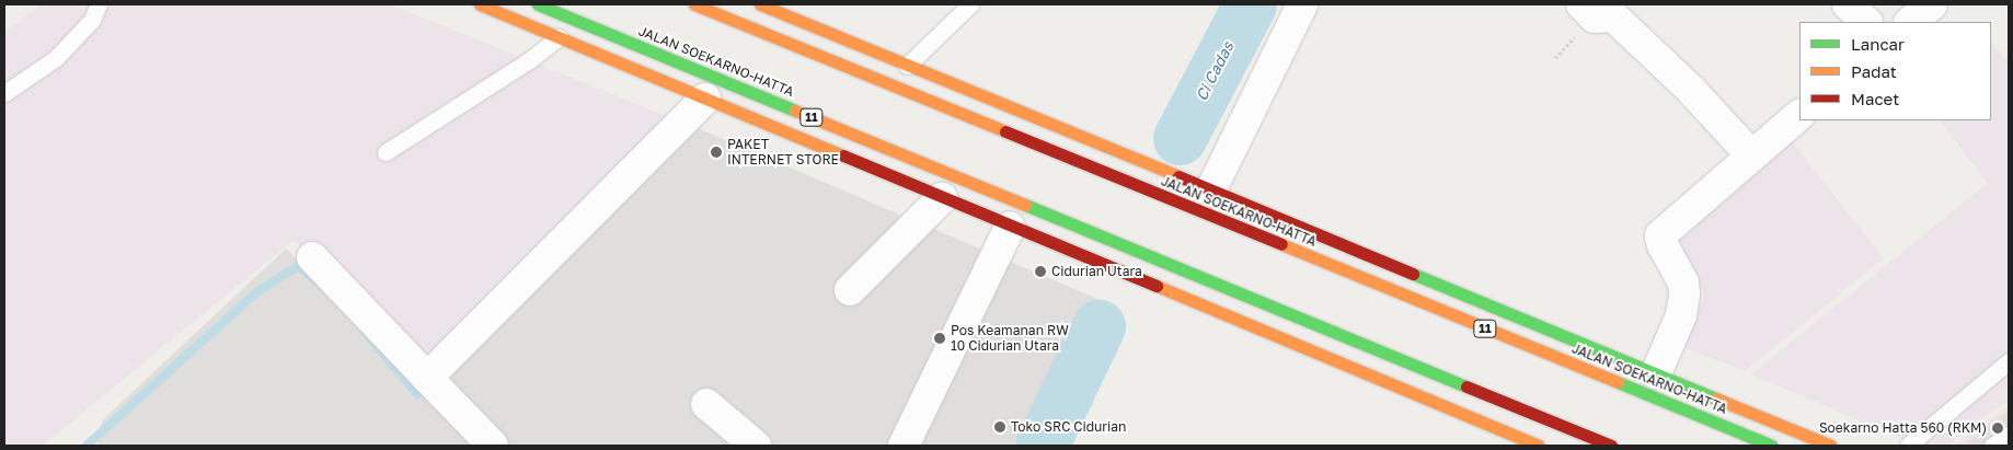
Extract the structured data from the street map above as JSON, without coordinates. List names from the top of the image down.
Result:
{
  "streets": {
    "main road": ["JALAN SOEKARNO-HATTA", "11"]
  },
  "water": ["Ci Cadas"],
  "places": [
    "PAKET INTERNET STORE",
    "Cidurian Utara",
    "Pos Keamanan RW 10 Cidurian Utara",
    "Toko SRC Cidurian",
    "Soekarno Hatta 560 (RKM)"
  ],
  "legend": ["Lancar", "Padat", "Macet"]
}
